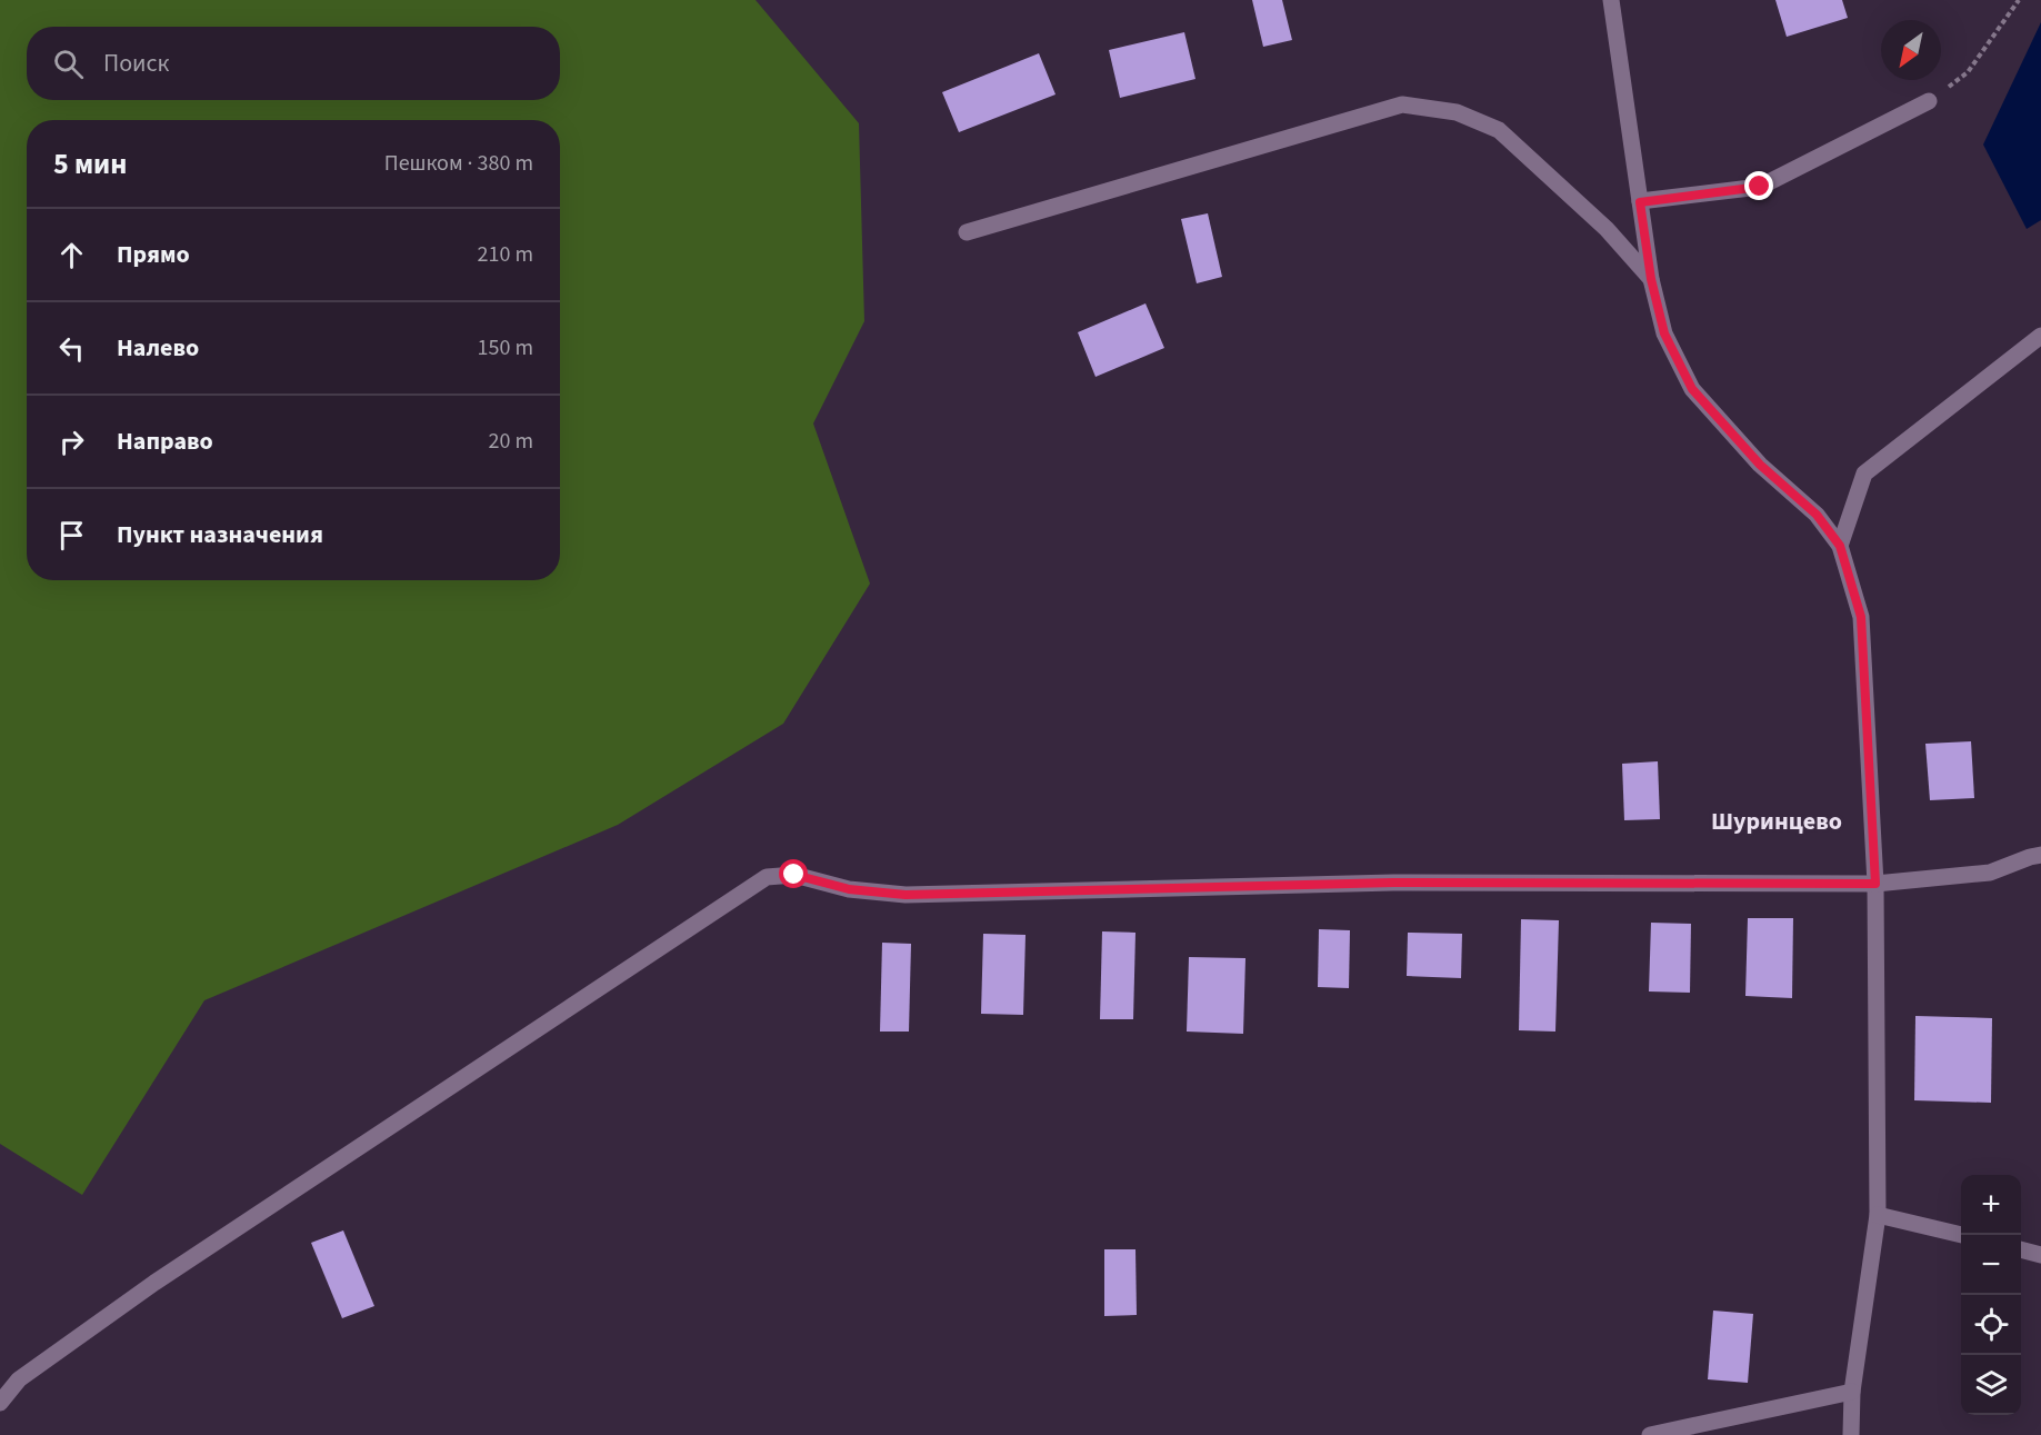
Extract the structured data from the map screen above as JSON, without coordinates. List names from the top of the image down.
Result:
{
  "districts": ["Шуринцево"],
  "north": "bottom left",
  "page": {
    "search": "Поиск",
    "heading": ["5 мин", "Пешком · 380 m"],
    "list": [
      ["Прямо", "210 m"],
      ["Налево", "150 m"],
      ["Направо", "20 m"],
      "Пункт назначения"
    ],
    "map_buttons": ["+", "−"]
  }
}
